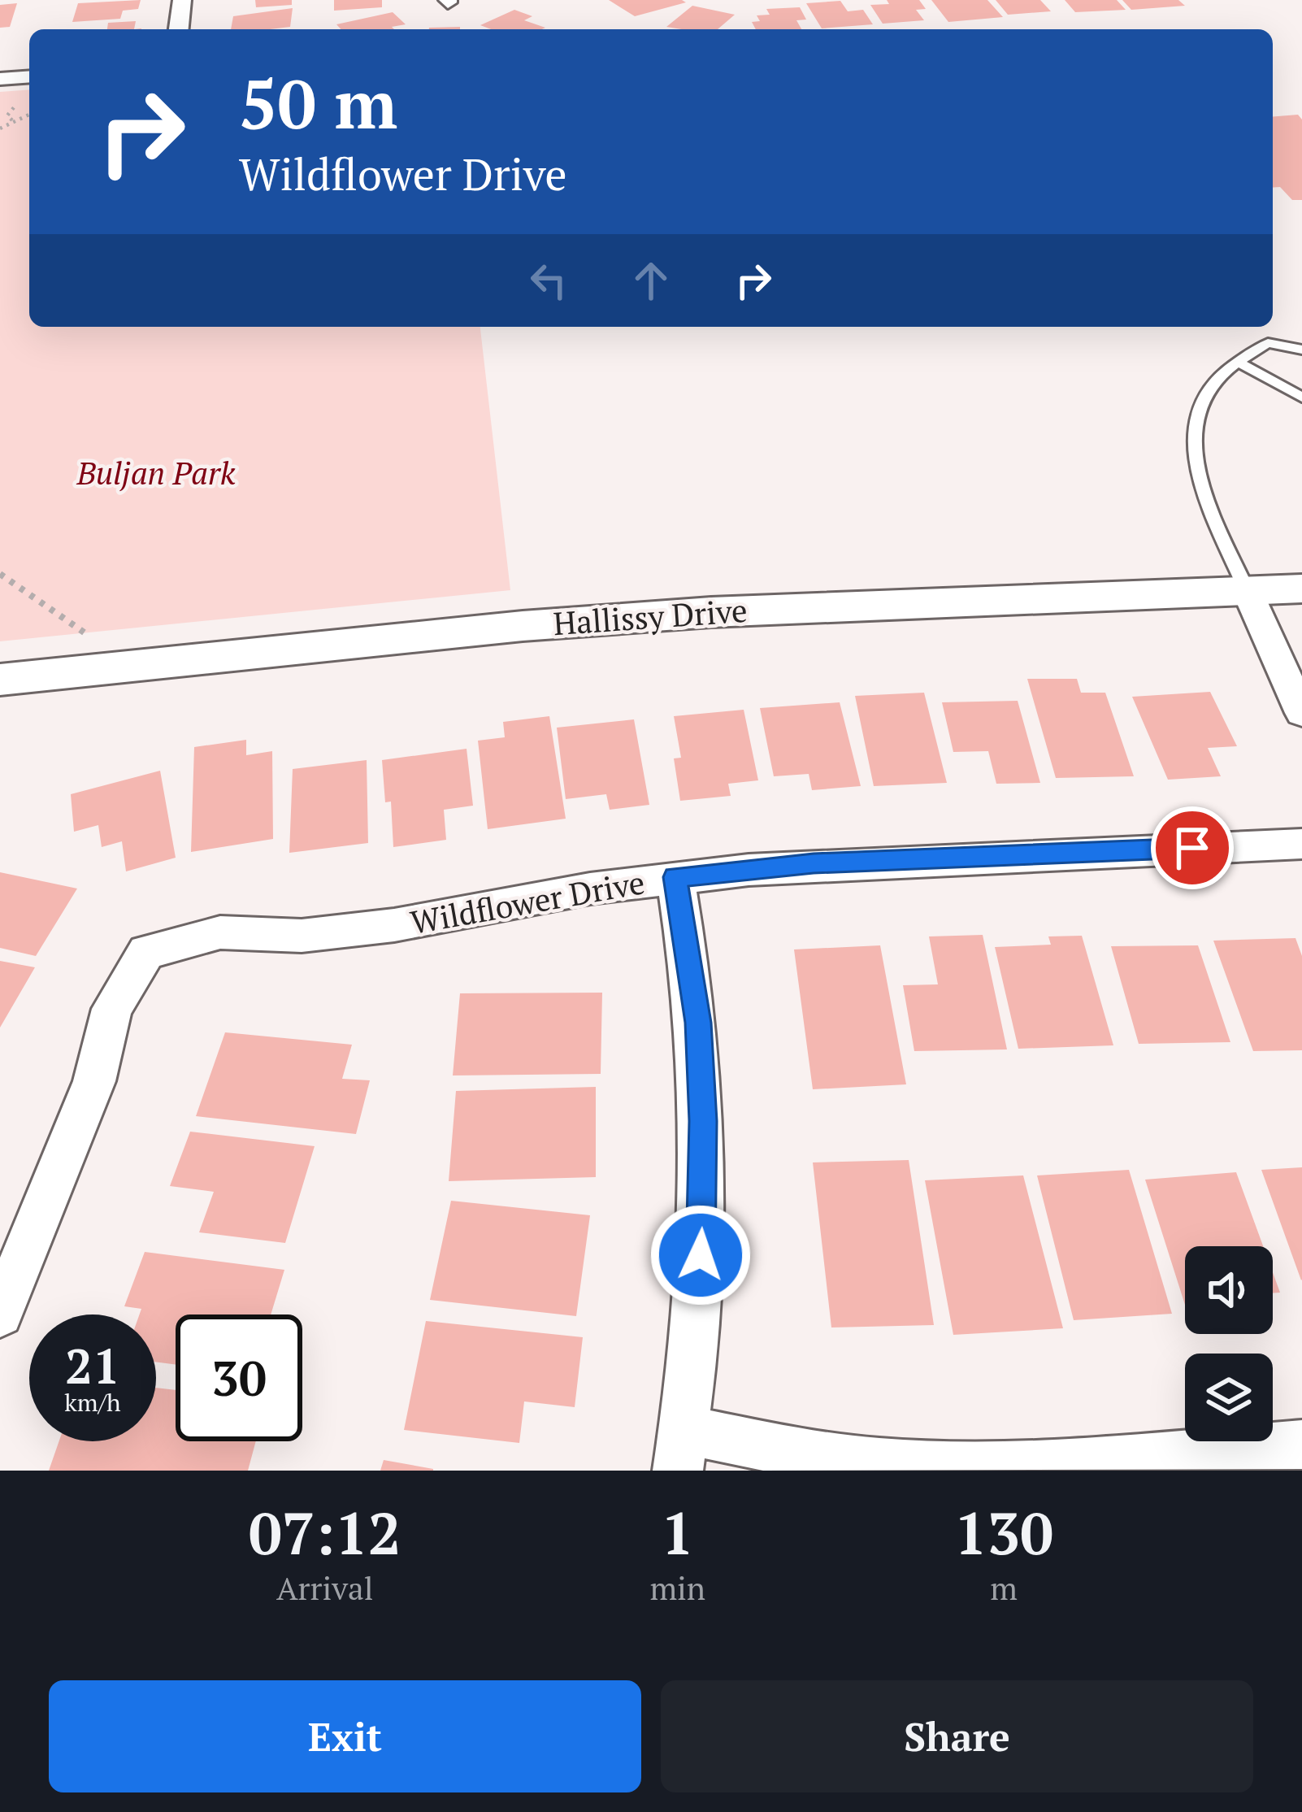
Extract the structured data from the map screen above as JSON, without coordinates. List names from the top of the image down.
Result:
{
  "streets": {
    "street": ["Hallissy Drive", "Wildflower Drive"]
  },
  "parks": ["Buljan Park"],
  "page": {
    "turn": ["50 m", "Wildflower Drive"],
    "speed": "21 km/h",
    "limit": "30",
    "eta": [
      "07:12",
      "Arrival",
      "1",
      "min",
      "130",
      "m"
    ],
    "buttons": ["Exit", "Share"]
  }
}
